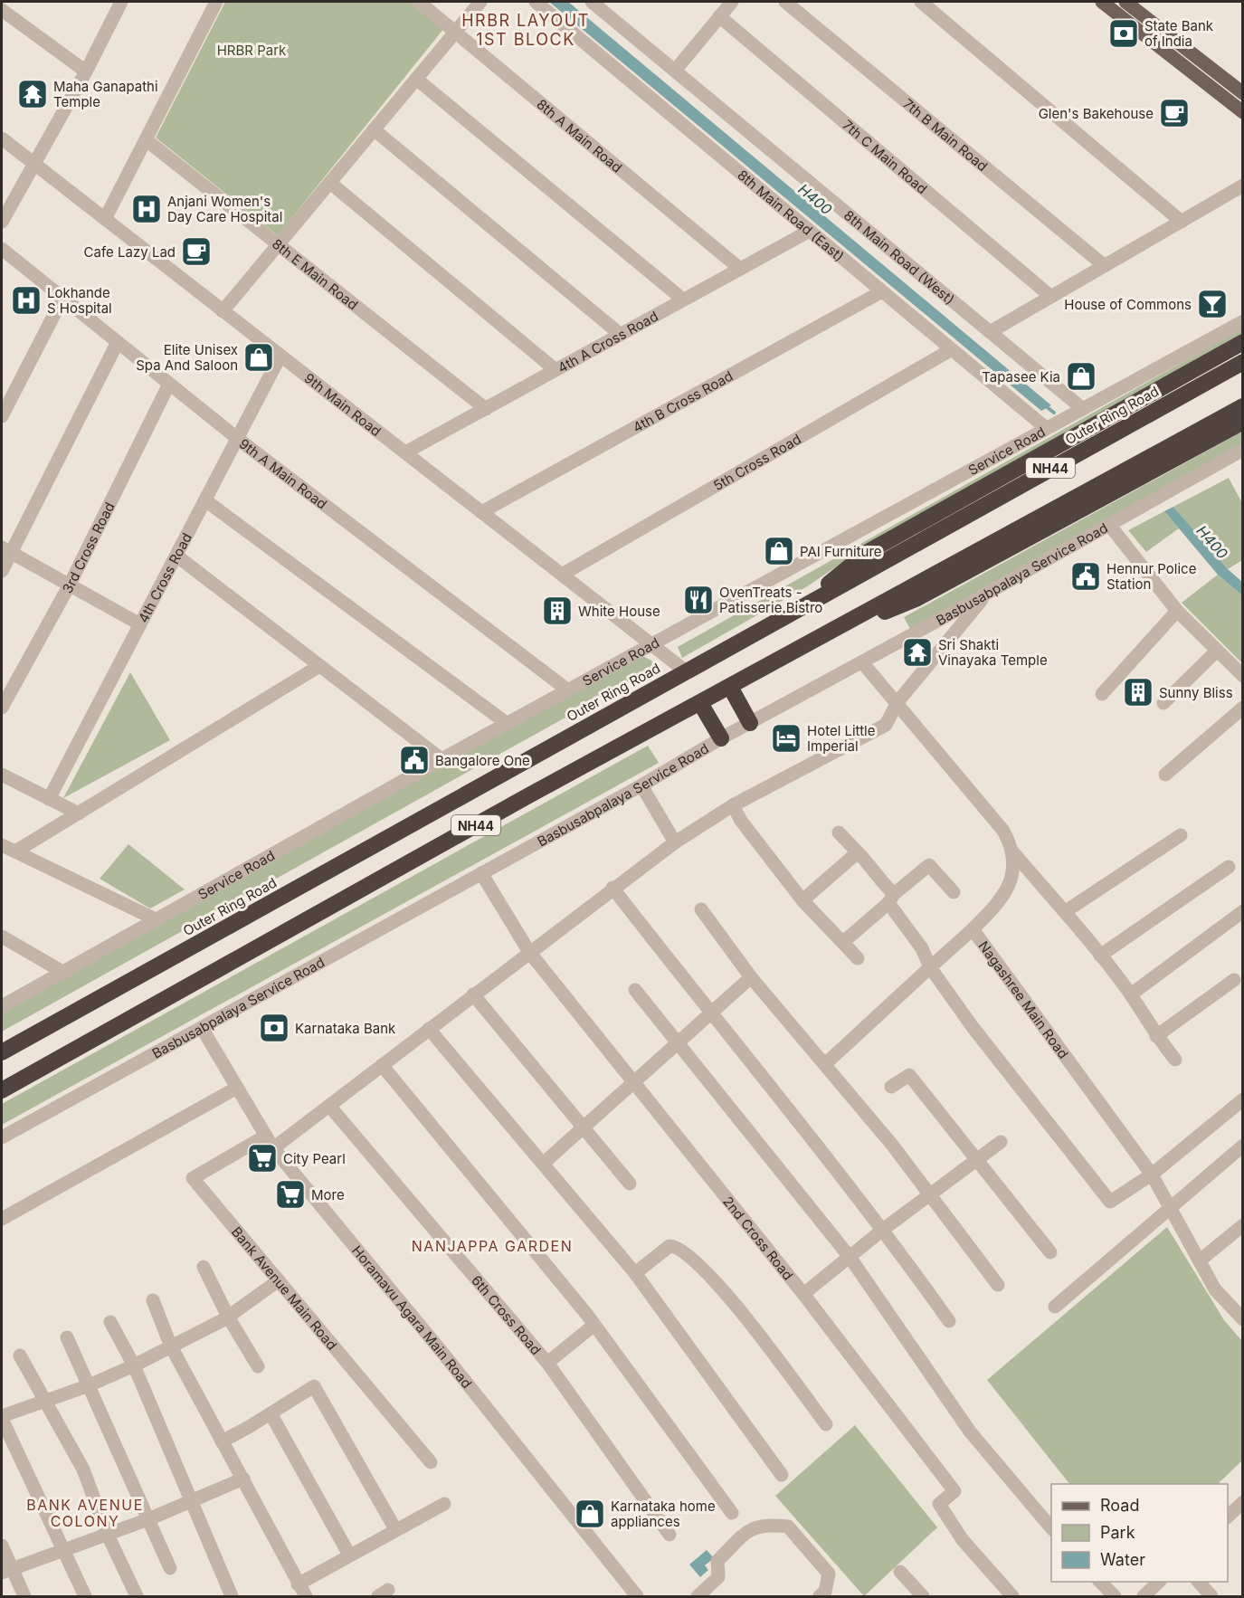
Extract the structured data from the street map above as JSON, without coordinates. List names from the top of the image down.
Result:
{
  "streets": {
    "highway": ["Outer Ring Road", "NH44"],
    "street": [
      "7th B Main Road",
      "8th A Main Road",
      "7th C Main Road",
      "8th Main Road (East)",
      "8th Main Road (West)",
      "8th E Main Road",
      "4th A Cross Road",
      "4th B Cross Road",
      "9th Main Road",
      "Service Road",
      "5th Cross Road",
      "9th A Main Road",
      "3rd Cross Road",
      "Basbusabpalaya Service Road",
      "4th Cross Road",
      "Nagashree Main Road",
      "2nd Cross Road",
      "Bank Avenue Main Road",
      "6th Cross Road",
      "Horamavu Agara Main Road"
    ]
  },
  "crossings": [
    ["8th A Main Road", "4th A Cross Road"],
    ["8th Main Road (East)", "4th A Cross Road"],
    ["8th Main Road (East)", "4th B Cross Road"],
    ["8th Main Road (East)", "Service Road"],
    ["8th Main Road (East)", "5th Cross Road"],
    ["8th Main Road (West)", "Service Road"],
    ["8th E Main Road", "4th A Cross Road"],
    ["4th A Cross Road", "9th Main Road"],
    ["4th B Cross Road", "9th Main Road"],
    ["9th Main Road", "Outer Ring Road"],
    ["9th Main Road", "Service Road"],
    ["9th Main Road", "5th Cross Road"],
    ["9th Main Road", "4th Cross Road"],
    ["Service Road", "9th A Main Road"],
    ["9th A Main Road", "3rd Cross Road"],
    ["9th A Main Road", "4th Cross Road"],
    ["Basbusabpalaya Service Road", "2nd Cross Road"],
    ["Basbusabpalaya Service Road", "Horamavu Agara Main Road"],
    ["Bank Avenue Main Road", "Horamavu Agara Main Road"]
  ],
  "districts": ["HRBR LAYOUT 1ST BLOCK", "NANJAPPA GARDEN", "BANK AVENUE COLONY"],
  "water": ["H400"],
  "parks": ["HRBR Park"],
  "places": {
    "bank": ["State Bank of India", "Karnataka Bank"],
    "temple": ["Maha Ganapathi Temple", "Sri Shakti Vinayaka Temple"],
    "cafe": ["Glen's Bakehouse", "Cafe Lazy Lad"],
    "hospital": ["Anjani Women's Day Care Hospital", "Lokhande S Hospital"],
    "bar": ["House of Commons"],
    "shop": [
      "Elite Unisex Spa And Saloon",
      "Tapasee Kia",
      "PAI Furniture",
      "Karnataka home appliances"
    ],
    "public building": ["Hennur Police Station", "Bangalore One"],
    "restaurant": ["OvenTreats - Patisserie.Bistro"],
    "building": ["White House", "Sunny Bliss"],
    "hotel": ["Hotel Little Imperial"],
    "supermarket": ["City Pearl", "More"]
  },
  "legend": ["Road", "Park", "Water"]
}
